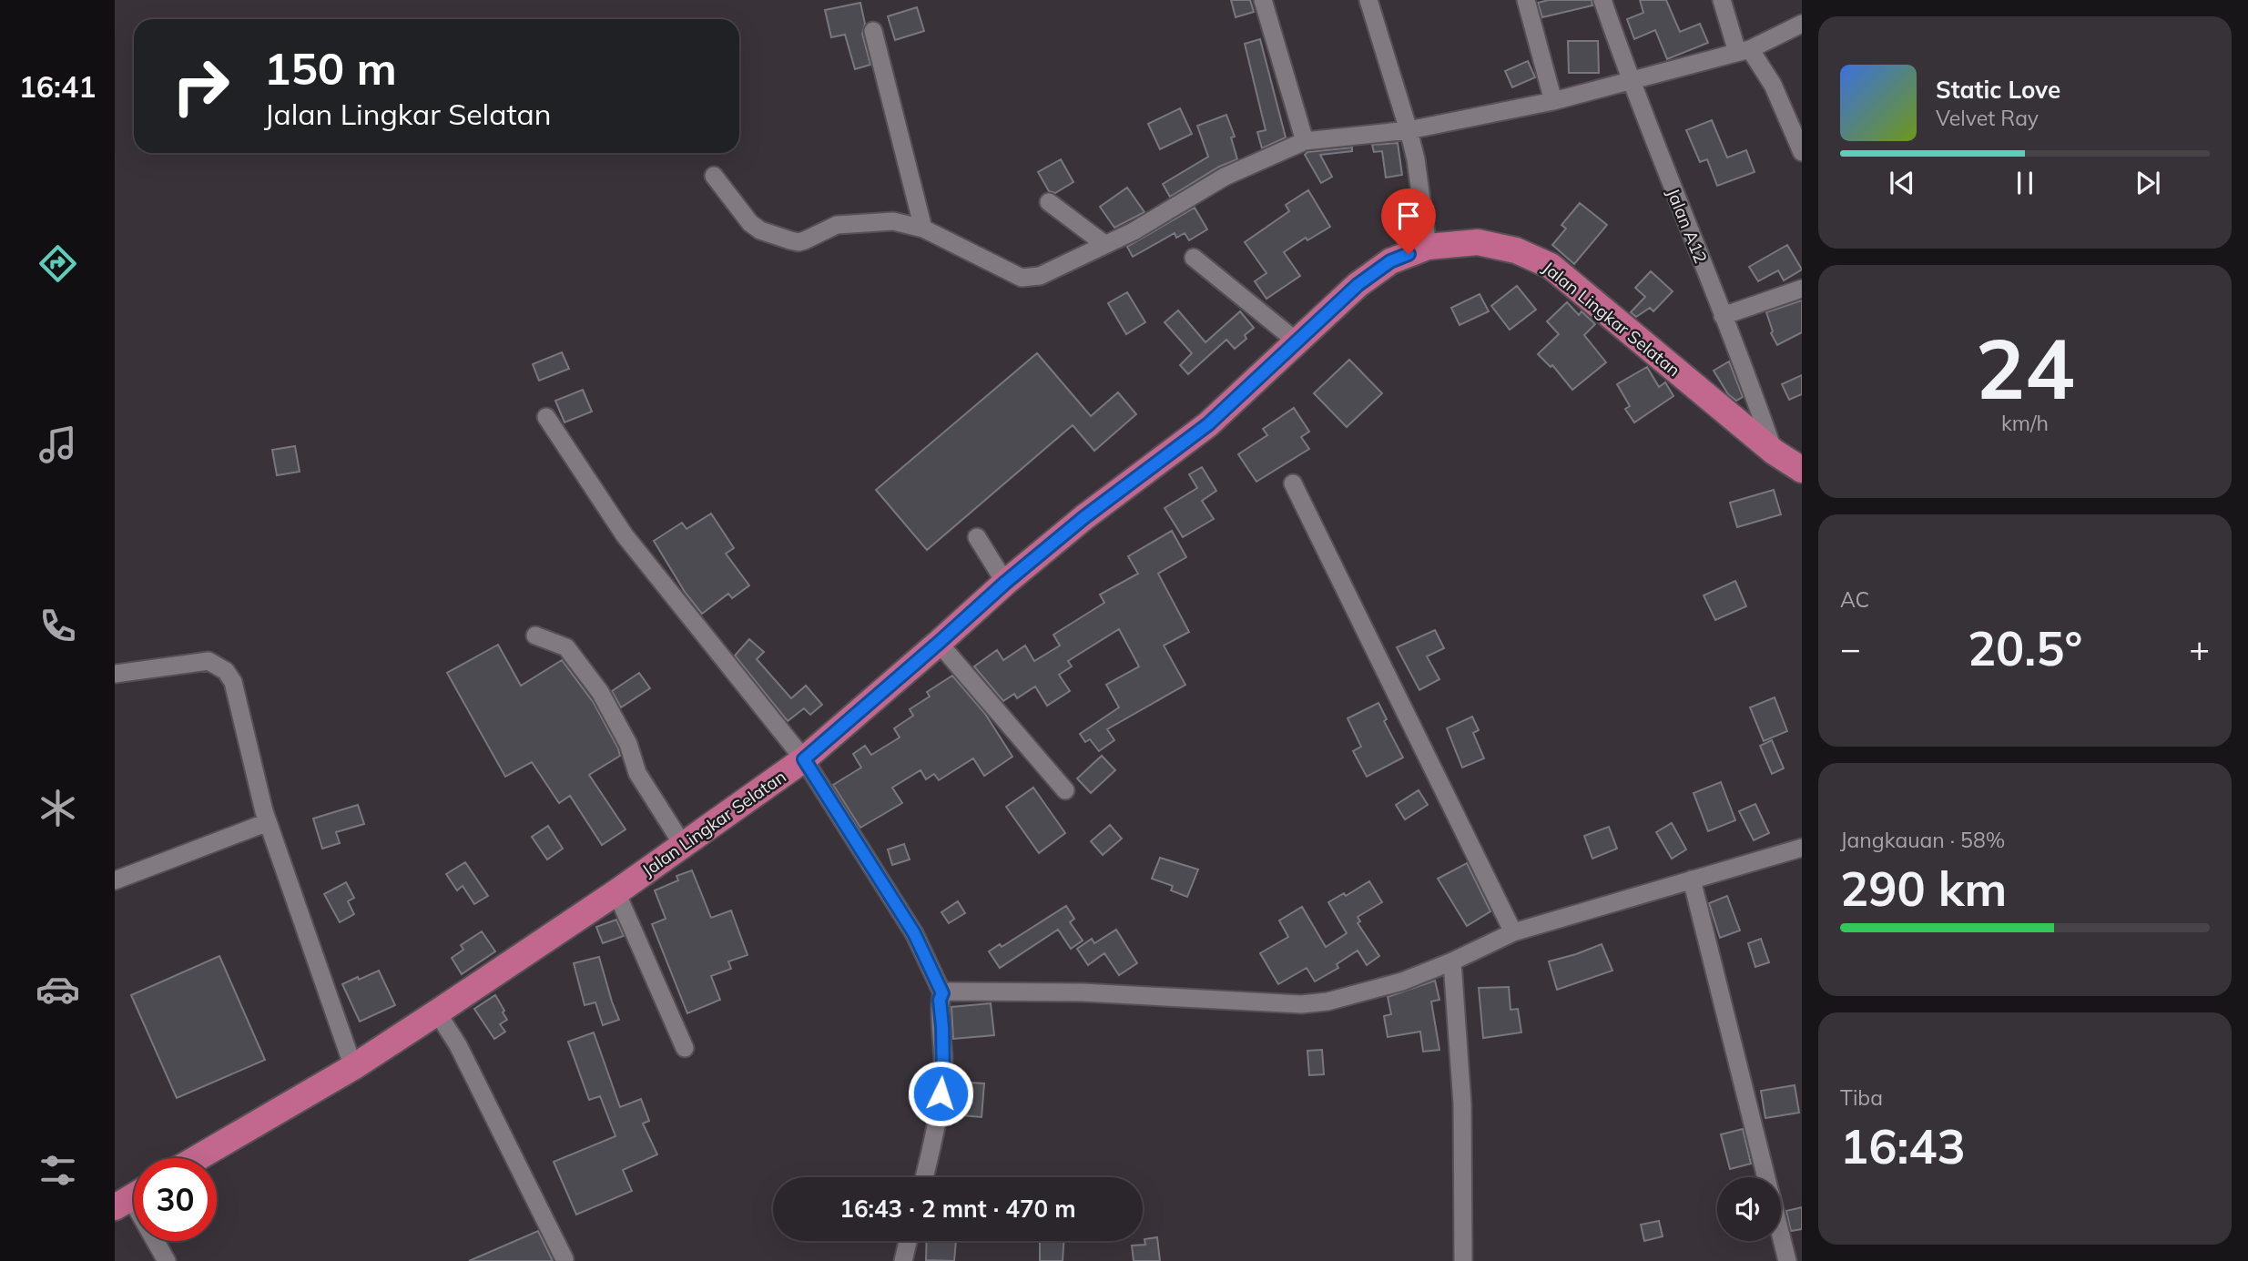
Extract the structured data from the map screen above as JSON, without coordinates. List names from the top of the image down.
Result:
{
  "streets": {
    "highway": ["Jalan Lingkar Selatan"],
    "street": ["Jalan A12"]
  },
  "crossings": [
    ["Jalan A12", "Jalan Lingkar Selatan"]
  ],
  "page": {
    "tabs": "16:41",
    "turn": ["150 m", "Jalan Lingkar Selatan"],
    "song": ["Static Love", "Velvet Ray"],
    "tile": [
      ["24", "km/h"],
      "AC",
      ["Jangkauan · 58%", "290 km"],
      ["Tiba", "16:43"]
    ],
    "heat": ["−", "20.5°", "+"],
    "limit": "30",
    "trip": "16:43 · 2 mnt · 470 m"
  }
}
